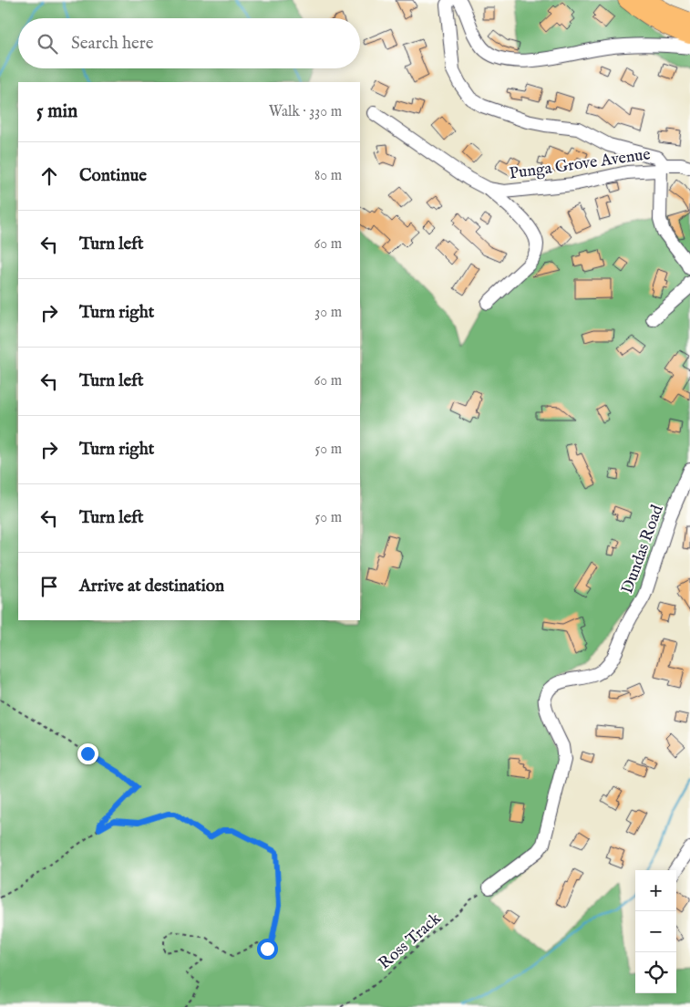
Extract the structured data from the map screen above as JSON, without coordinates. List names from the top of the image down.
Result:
{
  "streets": {
    "street": ["Punga Grove Avenue", "Dundas Road"],
    "path": ["Ross Track"]
  },
  "crossings": [
    ["Dundas Road", "Ross Track"]
  ],
  "page": {
    "search": "Search here",
    "heading": ["5 min", "Walk · 330 m"],
    "list": [
      ["Continue", "80 m"],
      ["Turn left", "60 m"],
      ["Turn right", "30 m"],
      ["Turn left", "60 m"],
      ["Turn right", "50 m"],
      ["Turn left", "50 m"],
      "Arrive at destination"
    ],
    "map_buttons": ["+", "−"]
  }
}
